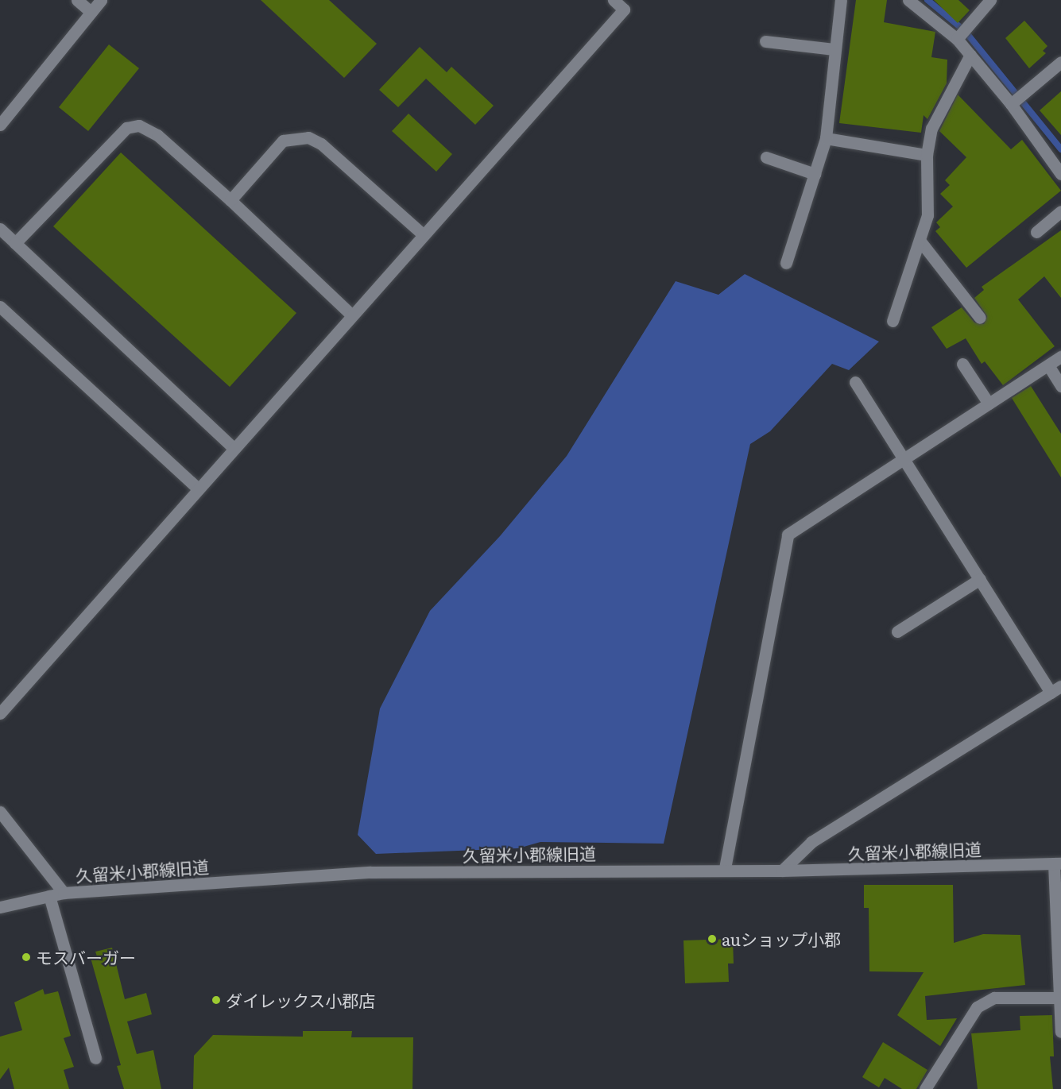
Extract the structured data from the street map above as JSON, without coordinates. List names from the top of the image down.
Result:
{
  "streets": {
    "street": ["久留米小郡線旧道"]
  },
  "places": ["auショップ小郡", "モスバーガー", "ダイレックス小郡店"]
}
